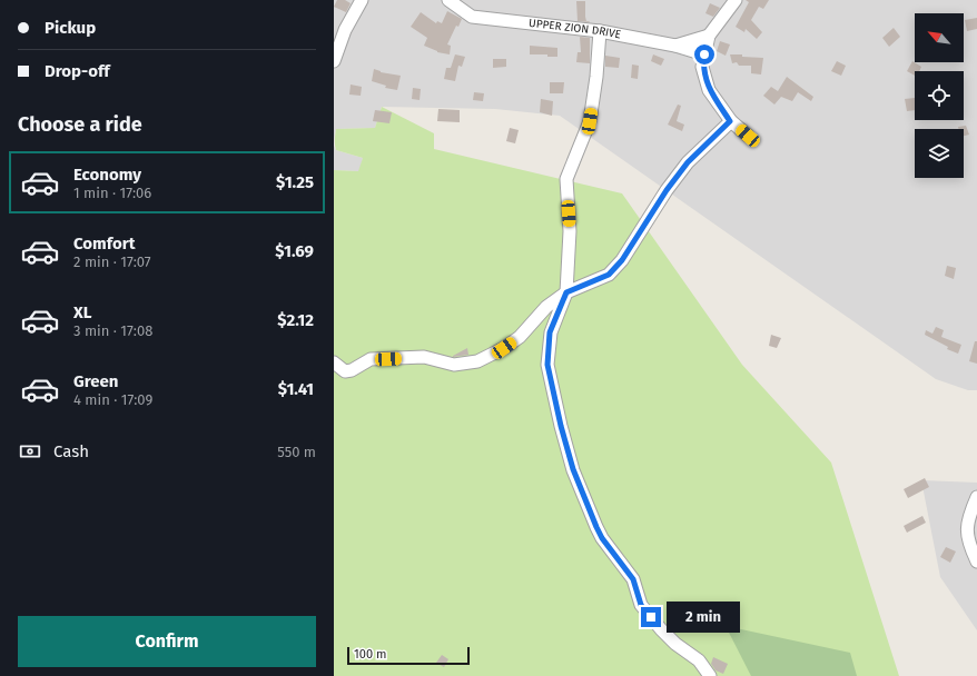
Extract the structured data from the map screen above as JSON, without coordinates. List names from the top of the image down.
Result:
{
  "streets": {
    "street": ["UPPER ZION DRIVE"]
  },
  "scale_bar": "100 m",
  "north": "top left",
  "page": {
    "banner": ["Pickup", "Drop-off"],
    "heading": "Choose a ride",
    "list": [
      {
        "name": "Economy",
        "note": "1 min · 17:06",
        "value": "$1.25"
      },
      {
        "name": "Comfort",
        "note": "2 min · 17:07",
        "value": "$1.69"
      },
      {
        "name": "XL",
        "note": "3 min · 17:08",
        "value": "$2.12"
      },
      {
        "name": "Green",
        "note": "4 min · 17:09",
        "value": "$1.41"
      }
    ],
    "pay": ["Cash", "550 m"],
    "bubble": "2 min",
    "buttons": "Confirm",
    "scale": "100 m"
  }
}
